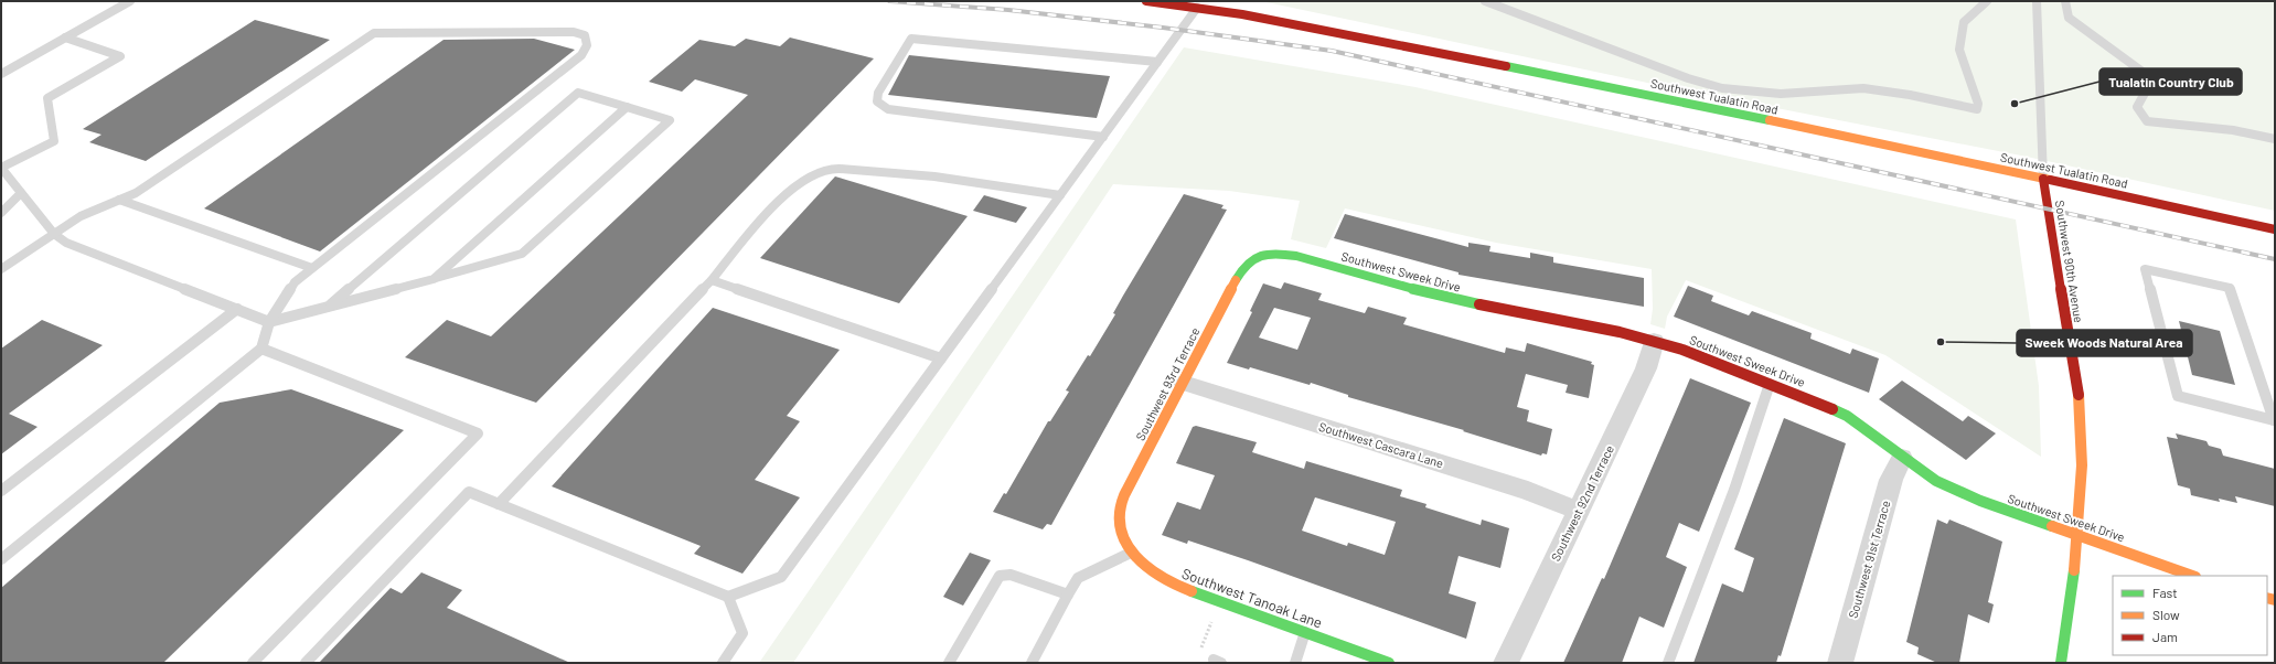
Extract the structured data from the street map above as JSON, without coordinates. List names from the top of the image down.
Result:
{
  "streets": {
    "street": [
      "Southwest Tualatin Road",
      "Southwest 90th Avenue",
      "Southwest Sweek Drive",
      "Southwest 93rd Terrace",
      "Southwest Cascara Lane",
      "Southwest 92nd Terrace",
      "Southwest 91st Terrace",
      "Southwest Tanoak Lane"
    ]
  },
  "crossings": [
    ["Southwest Tualatin Road", "Southwest 90th Avenue"],
    ["Southwest 90th Avenue", "Southwest Sweek Drive"],
    ["Southwest Sweek Drive", "Southwest 93rd Terrace"],
    ["Southwest Sweek Drive", "Southwest 92nd Terrace"],
    ["Southwest Sweek Drive", "Southwest 91st Terrace"],
    ["Southwest 93rd Terrace", "Southwest Cascara Lane"],
    ["Southwest 93rd Terrace", "Southwest Tanoak Lane"],
    ["Southwest Cascara Lane", "Southwest 92nd Terrace"]
  ],
  "places": ["Tualatin Country Club", "Sweek Woods Natural Area"],
  "legend": ["Fast", "Slow", "Jam"]
}
